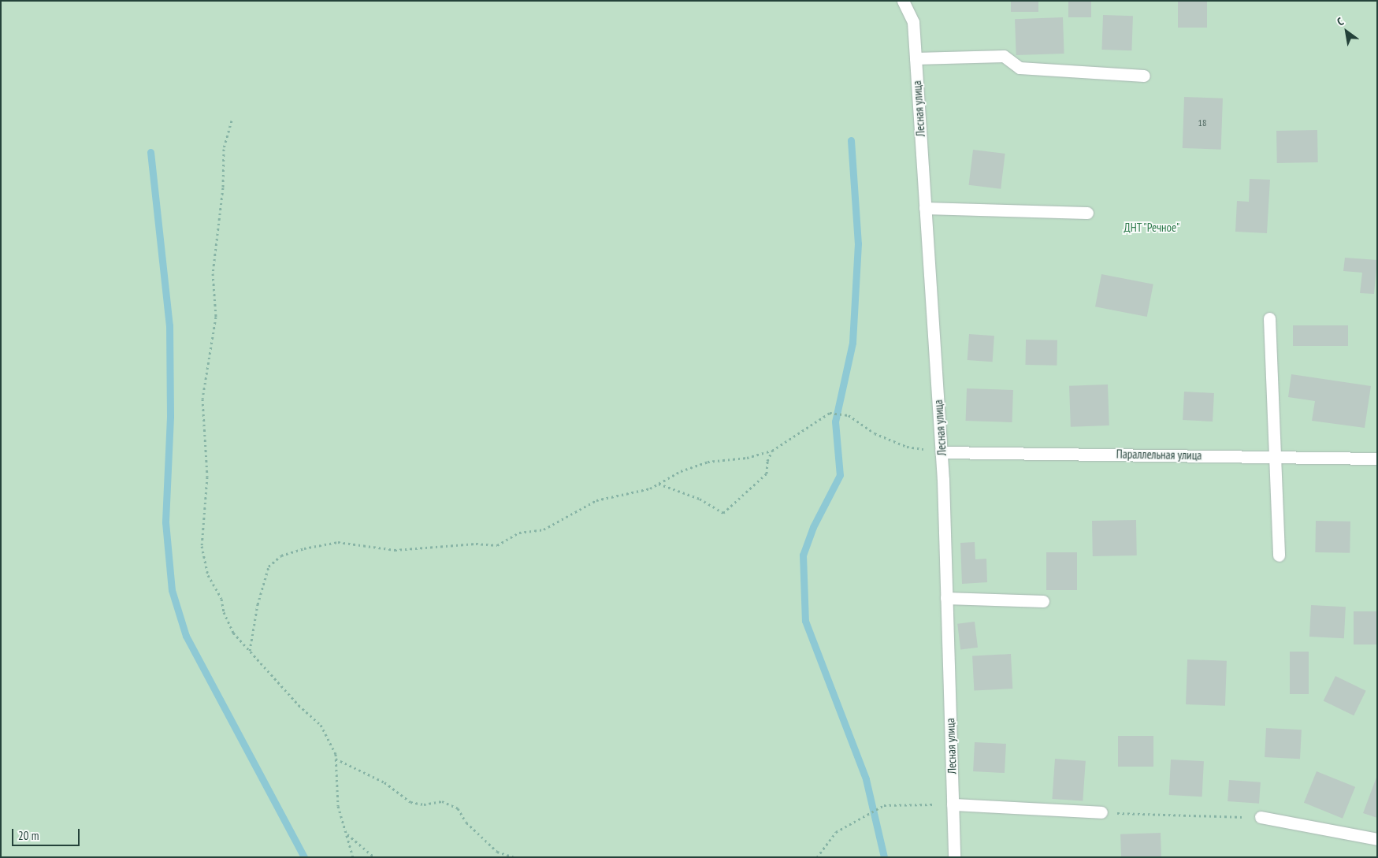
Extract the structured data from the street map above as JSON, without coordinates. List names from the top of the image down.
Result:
{
  "streets": {
    "street": ["Лесная улица", "Параллельная улица"]
  },
  "crossings": [
    ["Лесная улица", "Параллельная улица"]
  ],
  "parks": ["ДНТ \"Речное\""],
  "house_numbers": ["18"],
  "scale_bar": "20 m",
  "north": "top left"
}
